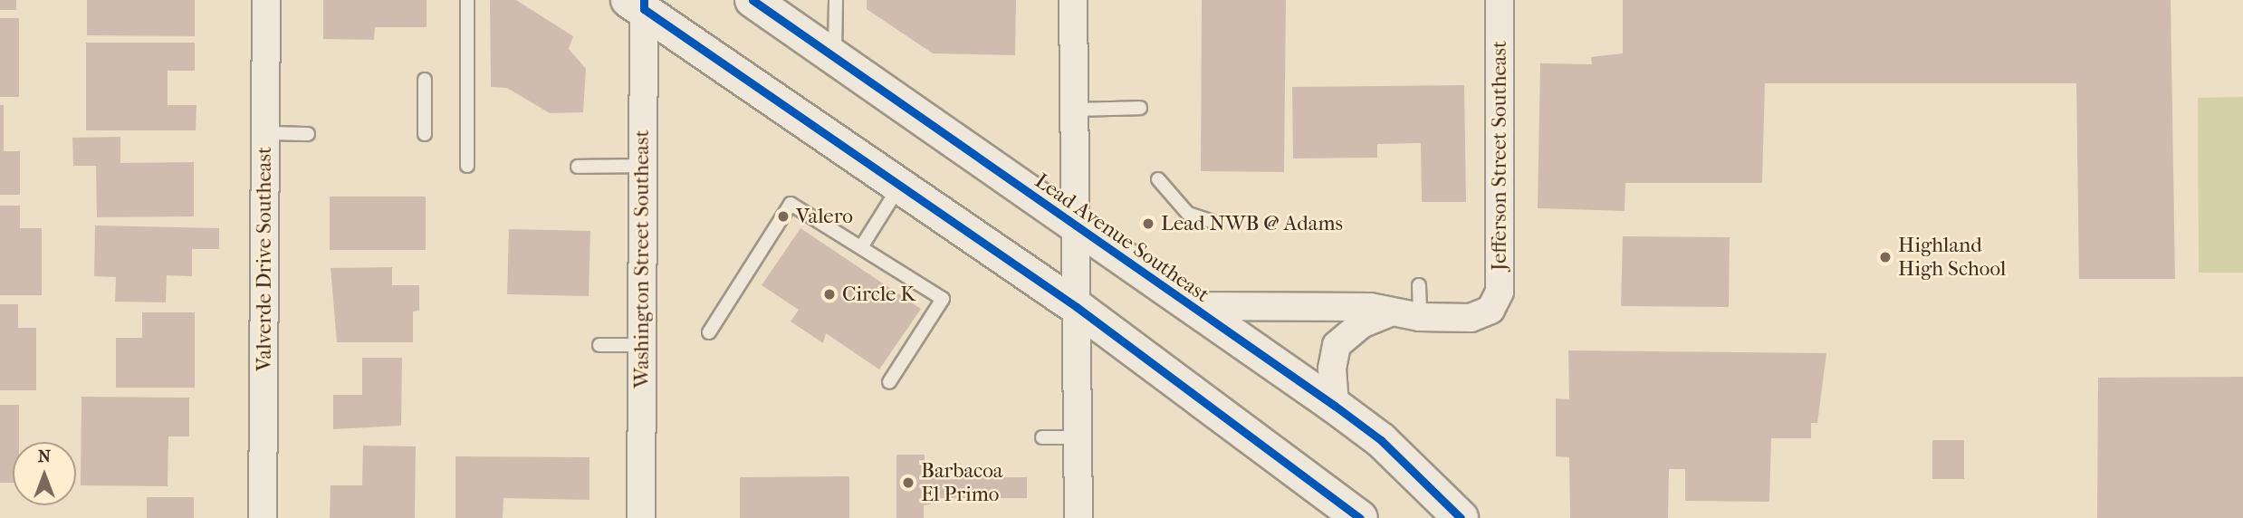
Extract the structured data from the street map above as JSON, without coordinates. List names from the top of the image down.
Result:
{
  "streets": {
    "main road": ["Lead Avenue Southeast"],
    "street": ["Jefferson Street Southeast", "Valverde Drive Southeast", "Washington Street Southeast"]
  },
  "places": [
    "Valero",
    "Lead NWB @ Adams",
    "Highland High School",
    "Circle K",
    "Barbacoa El Primo"
  ],
  "north": "top"
}
